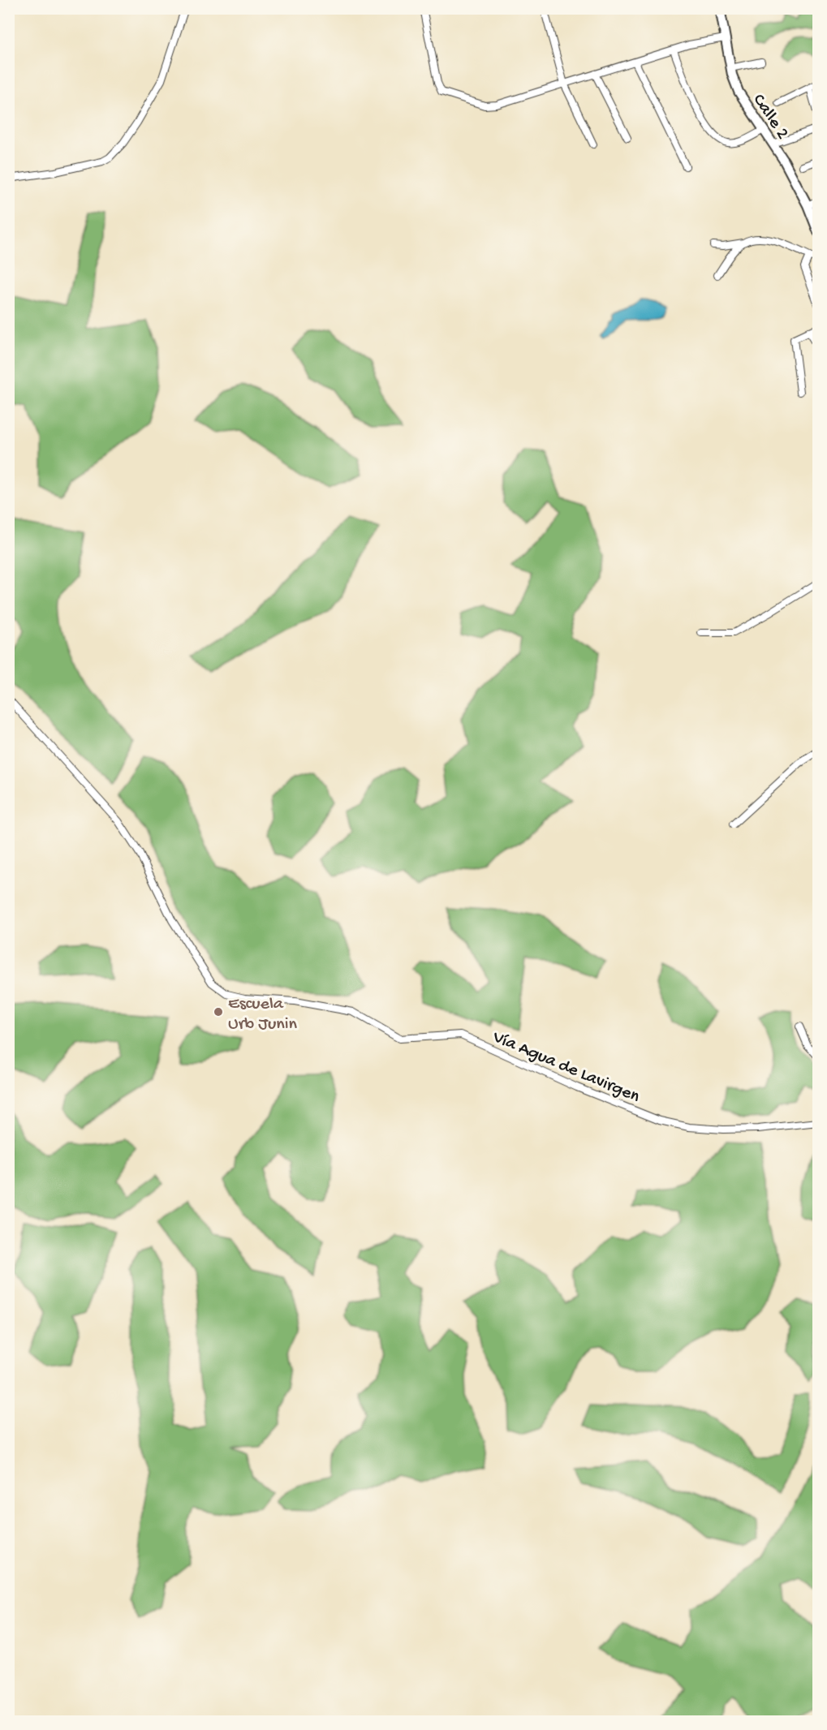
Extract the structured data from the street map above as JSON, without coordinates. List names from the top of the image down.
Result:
{
  "streets": {
    "street": ["Calle 2", "Vía Agua de Lavirgen"]
  },
  "places": ["Escuela Urb Junin"]
}
